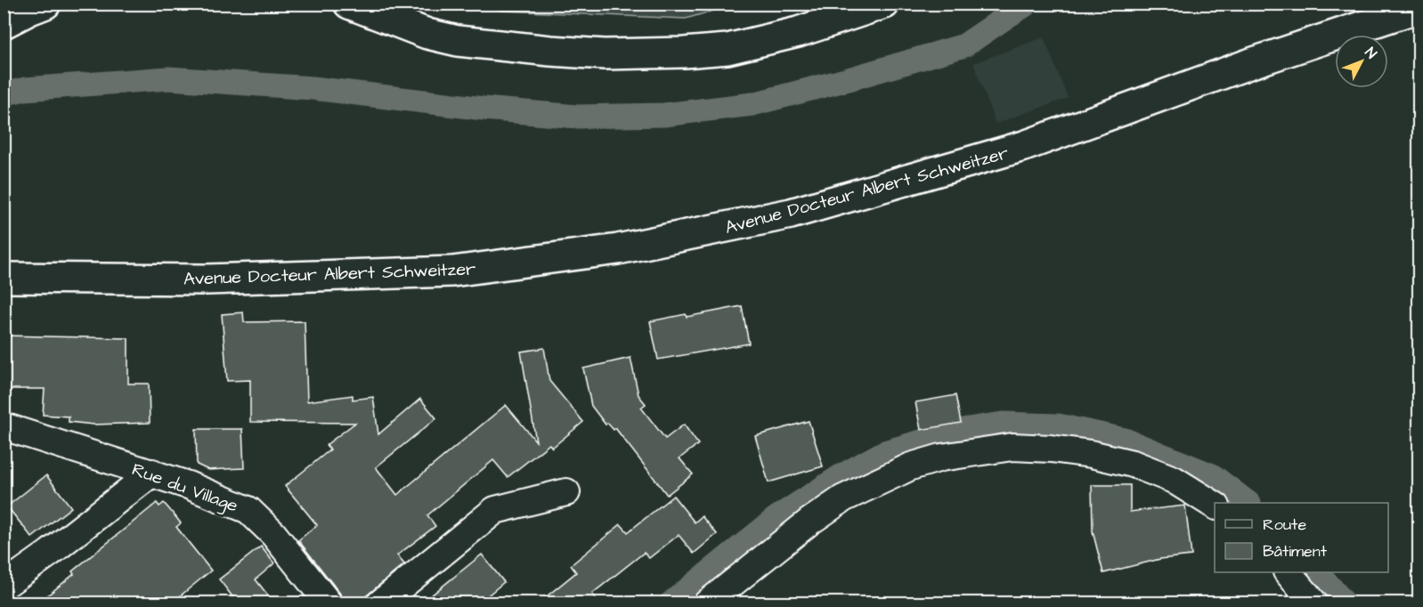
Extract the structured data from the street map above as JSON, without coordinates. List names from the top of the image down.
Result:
{
  "streets": {
    "main road": ["Avenue Docteur Albert Schweitzer"],
    "street": ["Rue du Village"]
  },
  "legend": ["Route", "Bâtiment"],
  "north": "top right"
}
